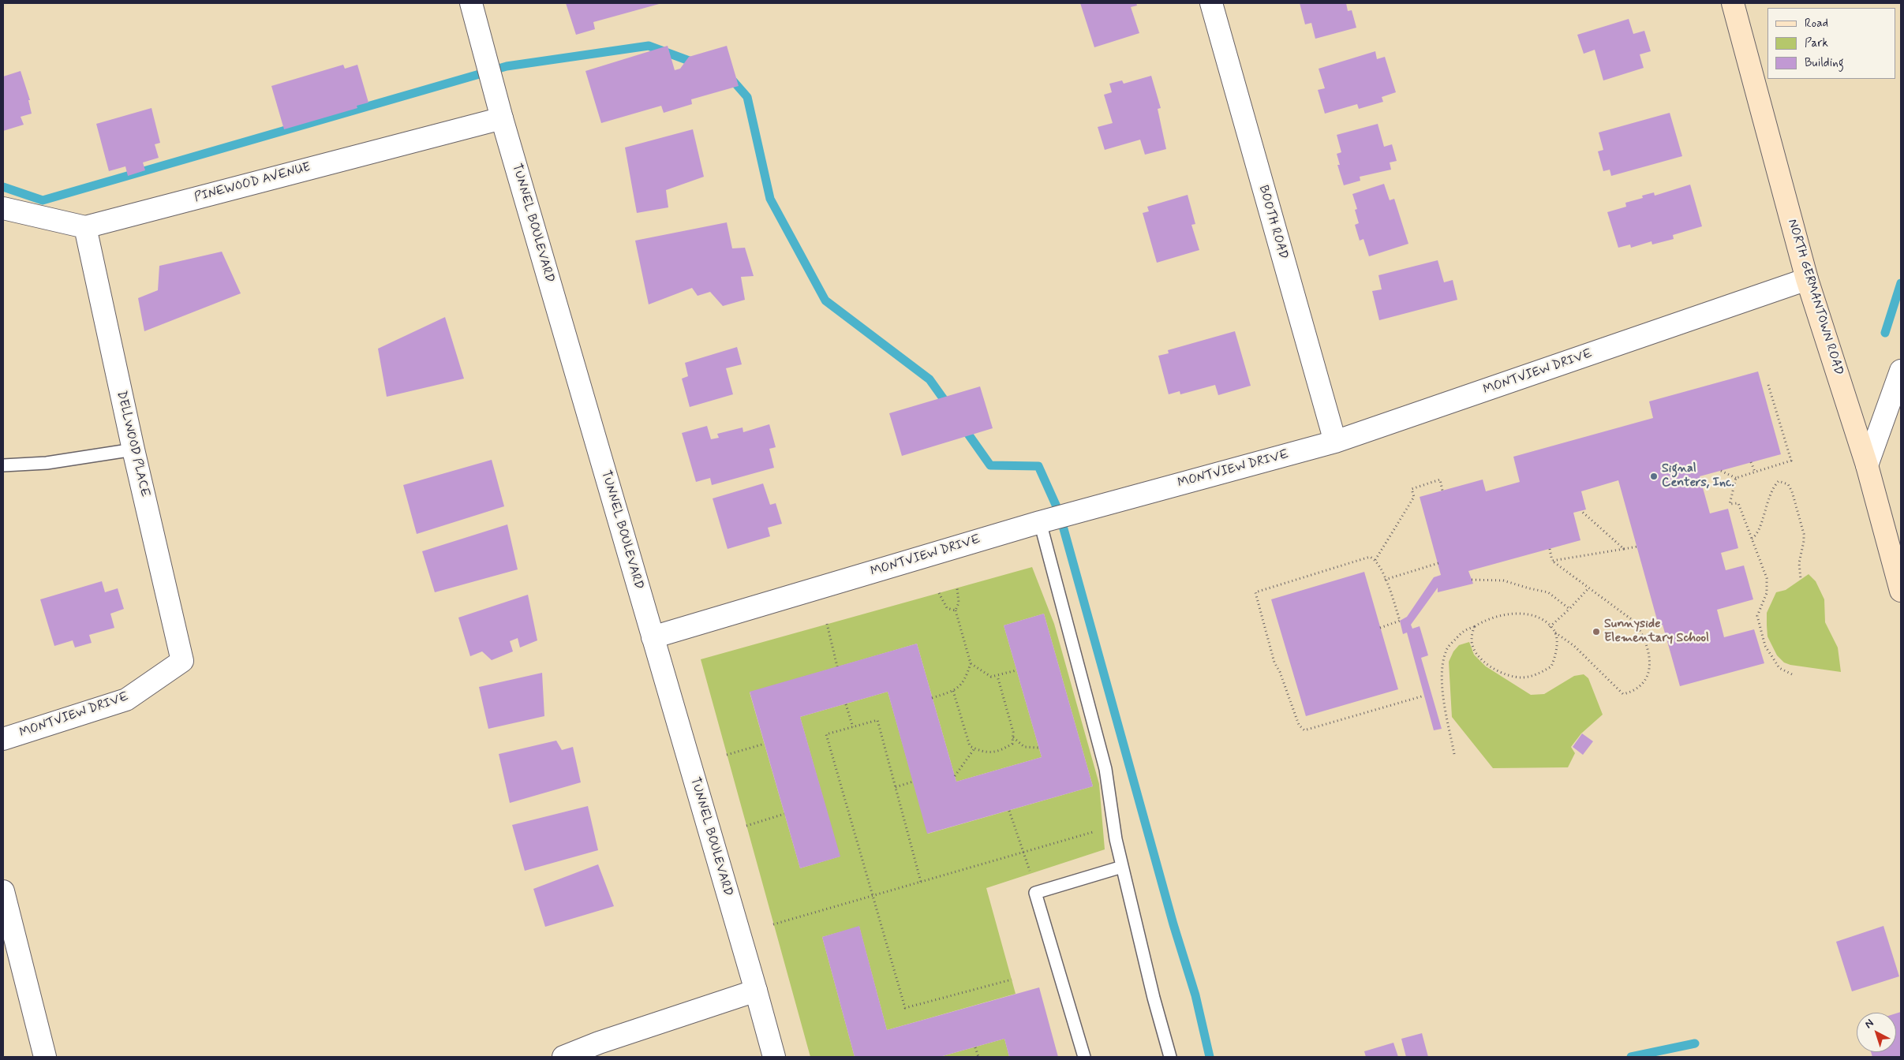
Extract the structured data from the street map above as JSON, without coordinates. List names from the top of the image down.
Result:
{
  "streets": {
    "main road": ["NORTH GERMANTOWN ROAD"],
    "street": [
      "PINEWOOD AVENUE",
      "BOOTH ROAD",
      "TUNNEL BOULEVARD",
      "MONTVIEW DRIVE",
      "DELLWOOD PLACE"
    ]
  },
  "crossings": [
    ["PINEWOOD AVENUE", "TUNNEL BOULEVARD"],
    ["PINEWOOD AVENUE", "DELLWOOD PLACE"],
    ["BOOTH ROAD", "MONTVIEW DRIVE"],
    ["TUNNEL BOULEVARD", "MONTVIEW DRIVE"],
    ["NORTH GERMANTOWN ROAD", "MONTVIEW DRIVE"],
    ["MONTVIEW DRIVE", "DELLWOOD PLACE"]
  ],
  "places": ["Signal Centers, Inc.", "Sunnyside Elementary School"],
  "legend": ["Road", "Park", "Building"],
  "north": "top left"
}
